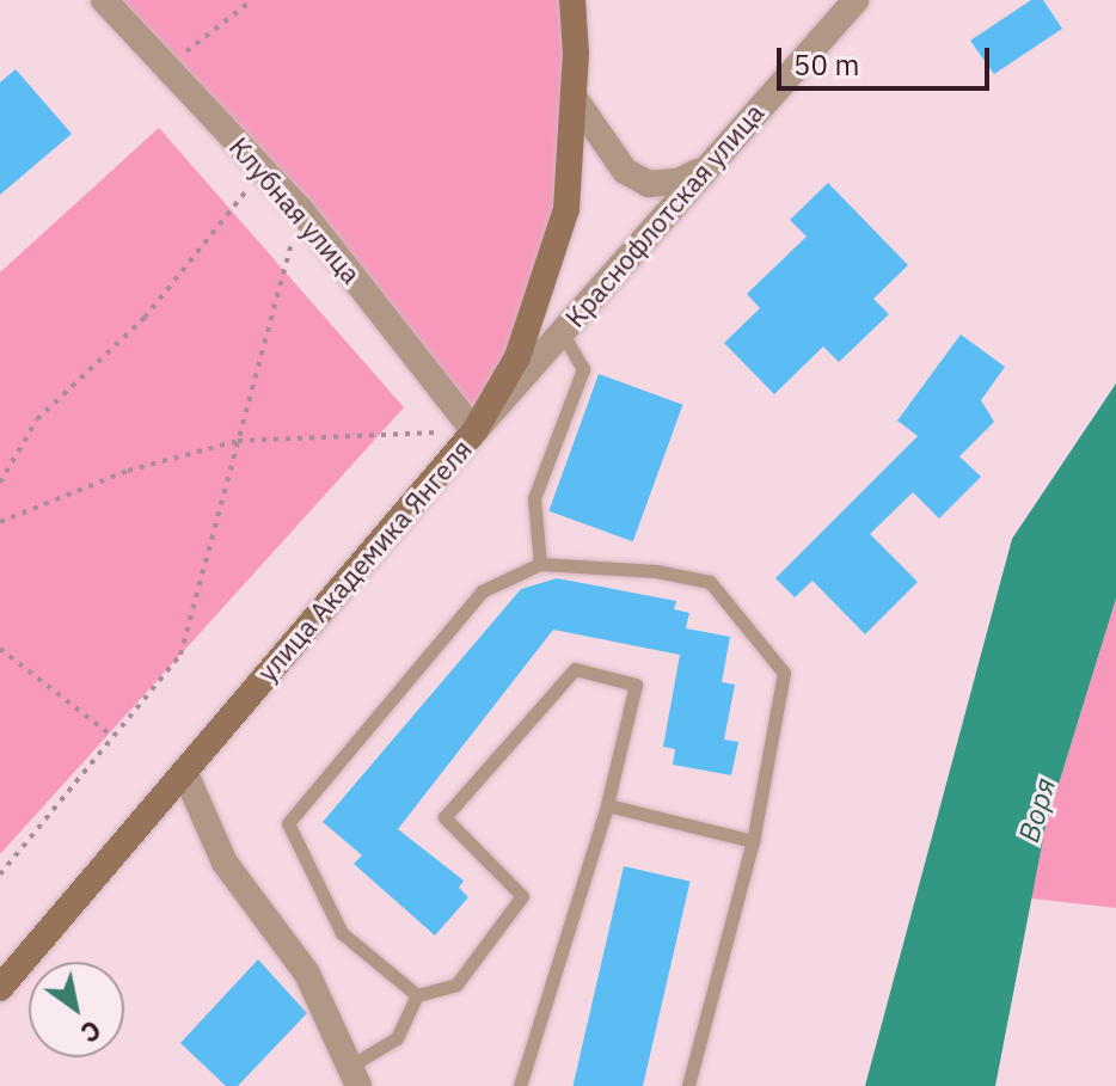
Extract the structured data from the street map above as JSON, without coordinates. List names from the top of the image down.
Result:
{
  "streets": {
    "main road": ["улица Академика Янгеля"],
    "street": ["Клубная улица", "Краснофлотская улица"]
  },
  "crossings": [
    ["Клубная улица", "Краснофлотская улица"],
    ["Клубная улица", "улица Академика Янгеля"],
    ["Краснофлотская улица", "улица Академика Янгеля"]
  ],
  "water": ["Воря"],
  "scale_bar": "50 m",
  "north": "bottom right"
}
